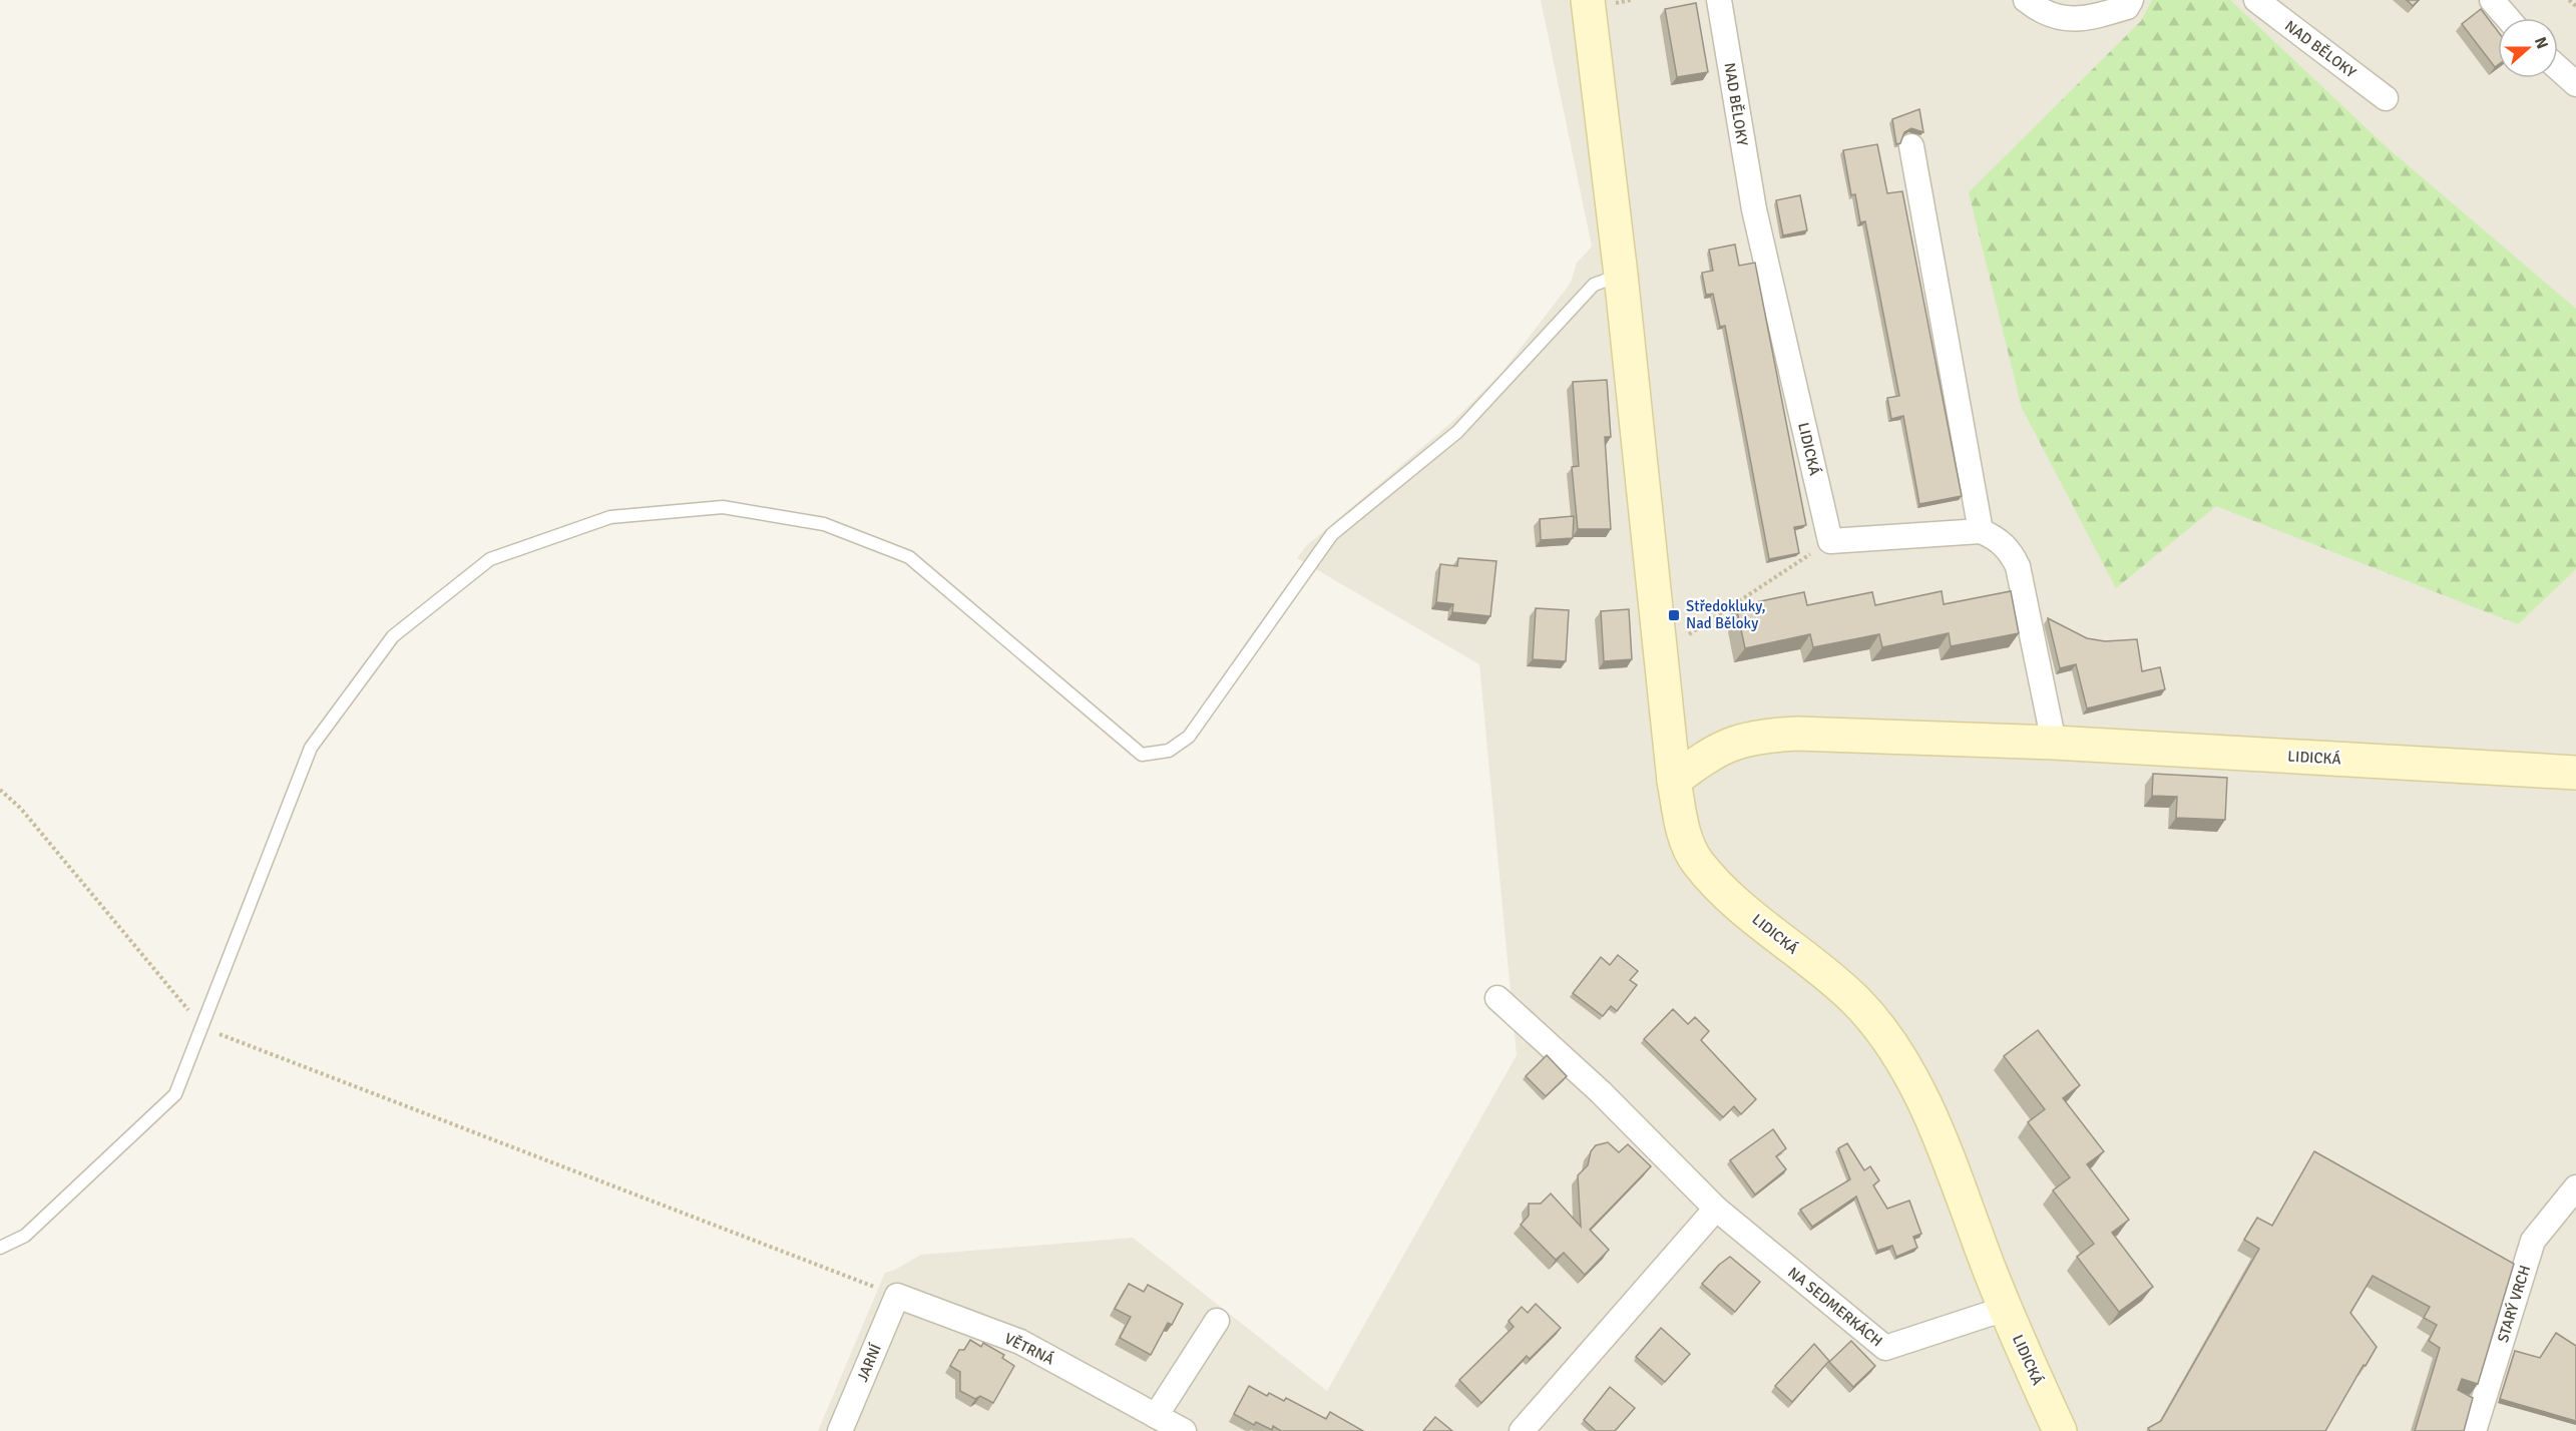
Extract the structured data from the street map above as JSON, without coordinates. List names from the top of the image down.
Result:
{
  "streets": {
    "street": [
      "NAD BĚLOKY",
      "LIDICKÁ",
      "STARÝ VRCH",
      "NA SEDMERKÁCH",
      "VĚTRNÁ",
      "JARNÍ"
    ]
  },
  "crossings": [
    ["NAD BĚLOKY", "LIDICKÁ"],
    ["LIDICKÁ", "NA SEDMERKÁCH"],
    ["VĚTRNÁ", "JARNÍ"]
  ],
  "places": {
    "transit": ["Středokluky, Nad Běloky"]
  },
  "north": "right"
}
